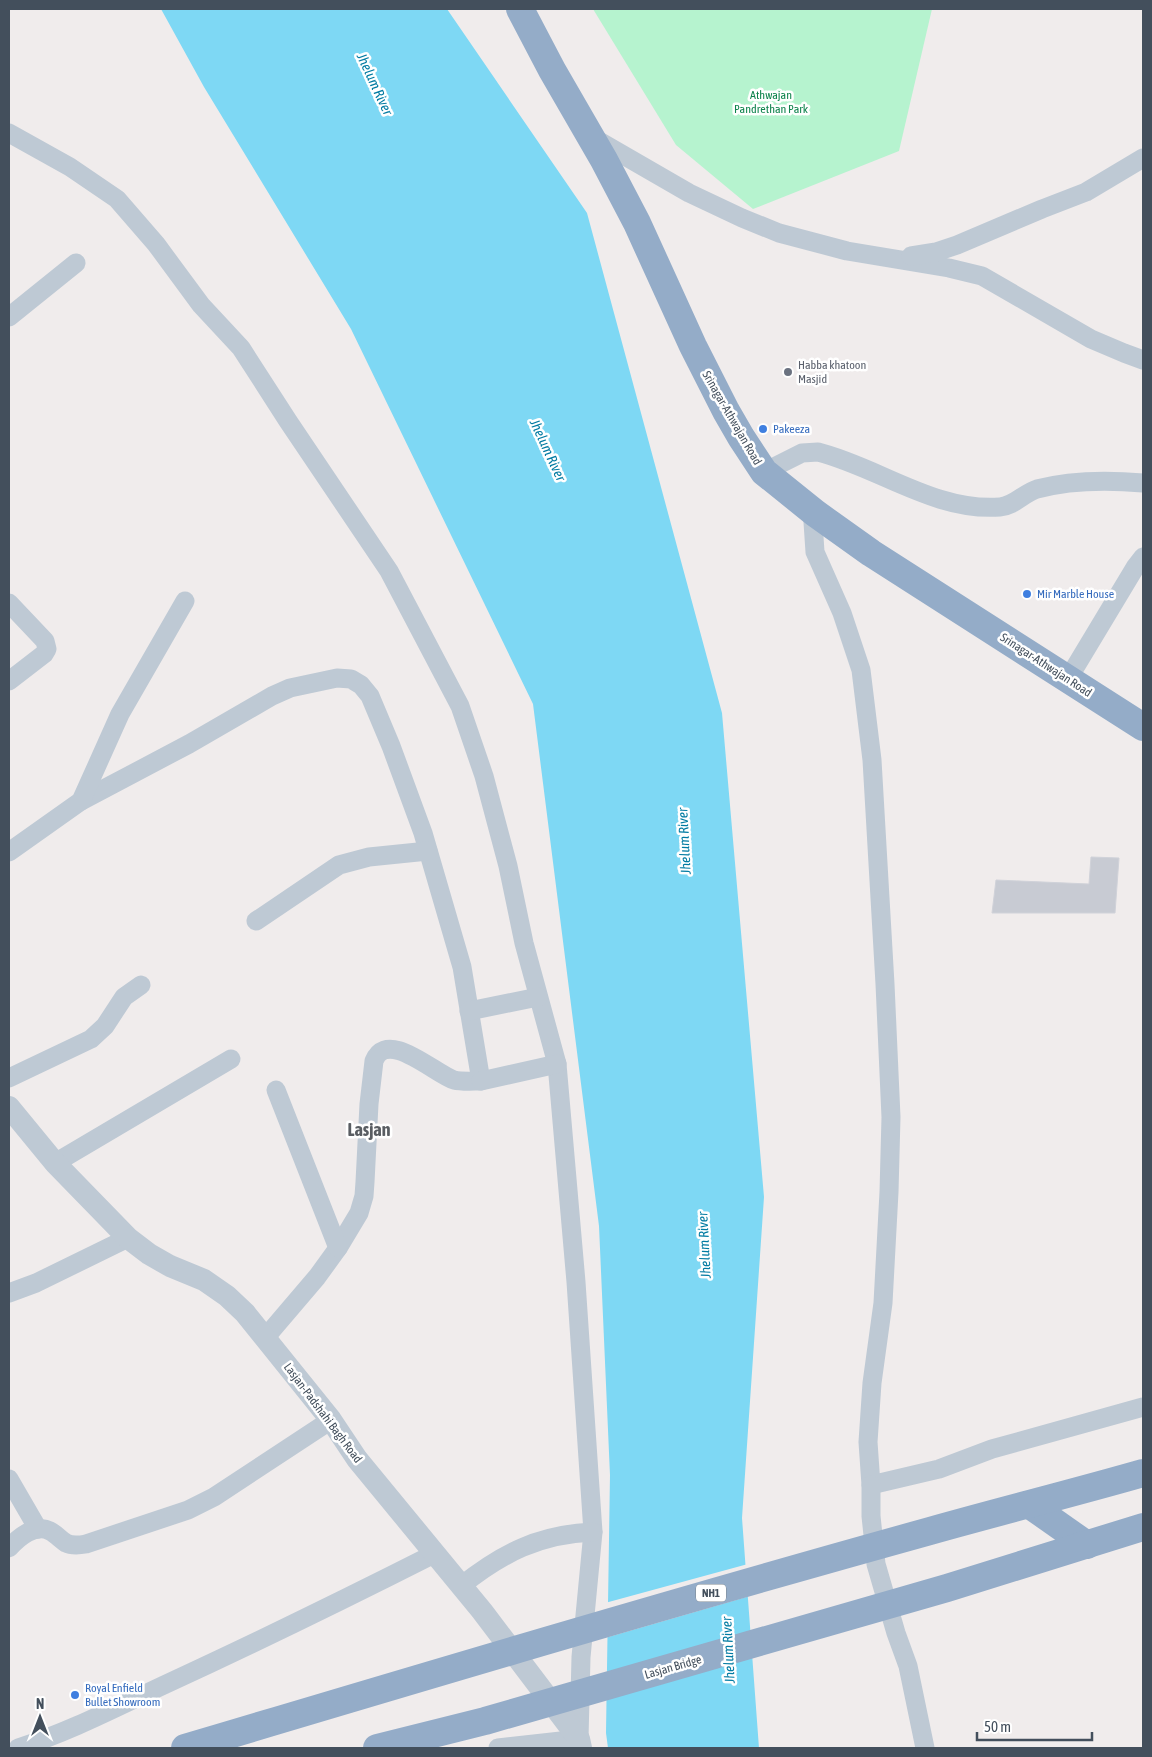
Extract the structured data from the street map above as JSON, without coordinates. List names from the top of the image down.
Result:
{
  "streets": {
    "highway": ["Srinagar-Athwajan Road", "NH1", "Lasjan Bridge"],
    "street": ["Lasjan-Padshahi Bagh Road"]
  },
  "districts": ["Lasjan"],
  "water": ["Jhelum River"],
  "parks": ["Athwajan Pandrethan Park"],
  "places": [
    "Habba khatoon Masjid",
    "Pakeeza",
    "Mir Marble House",
    "Royal Enfield Bullet Showroom"
  ],
  "scale_bar": "50 m",
  "north": "top"
}
